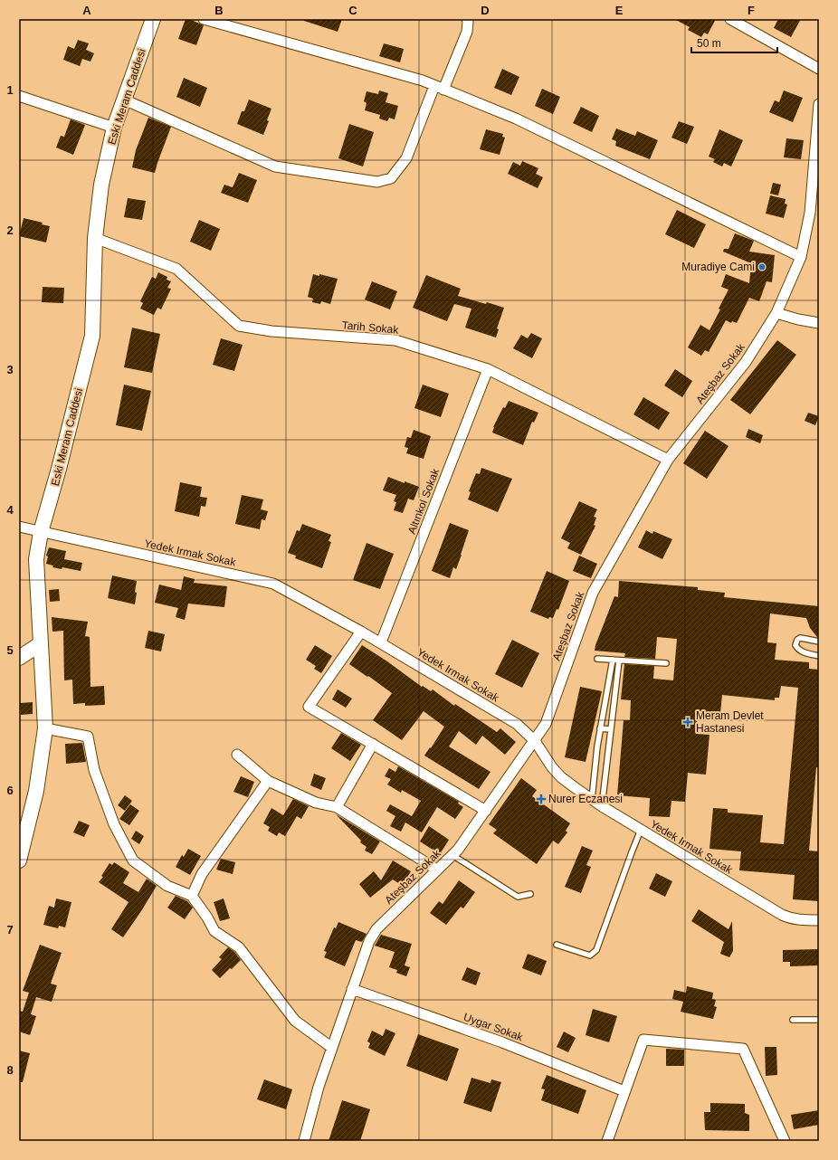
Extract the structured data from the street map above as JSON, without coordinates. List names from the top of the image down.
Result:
{
  "streets": {
    "street": [
      "Eski Meram Caddesi",
      "Tarih Sokak",
      "Ateşbaz Sokak",
      "Altınkol Sokak",
      "Yedek Irmak Sokak",
      "Uygar Sokak"
    ]
  },
  "crossings": [
    ["Eski Meram Caddesi", "Tarih Sokak"],
    ["Eski Meram Caddesi", "Yedek Irmak Sokak"],
    ["Tarih Sokak", "Ateşbaz Sokak"],
    ["Tarih Sokak", "Altınkol Sokak"],
    ["Ateşbaz Sokak", "Yedek Irmak Sokak"],
    ["Ateşbaz Sokak", "Uygar Sokak"],
    ["Altınkol Sokak", "Yedek Irmak Sokak"]
  ],
  "places": {
    "other": ["Muradiye Cami"],
    "health": ["Meram Devlet Hastanesi", "Nurer Eczanesi"]
  },
  "scale_bar": "50 m",
  "grid": {
    "columns": [
      "A",
      "B",
      "C",
      "D",
      "E",
      "F"
    ],
    "rows": [
      "1",
      "2",
      "3",
      "4",
      "5",
      "6",
      "7",
      "8"
    ]
  }
}
